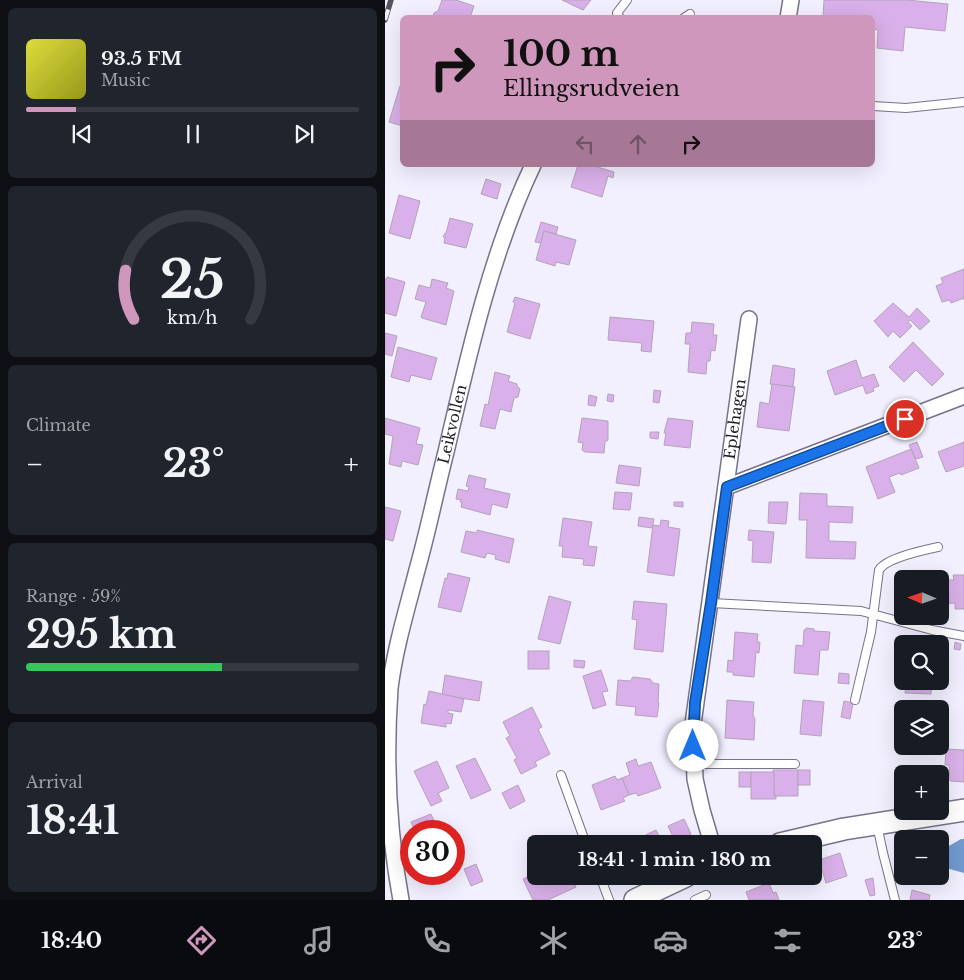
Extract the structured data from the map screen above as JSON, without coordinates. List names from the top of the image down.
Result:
{
  "streets": {
    "street": ["Eplehagen", "Leikvollen"]
  },
  "north": "left",
  "page": {
    "turn": ["100 m", "Ellingsrudveien"],
    "song": ["93.5 FM", "Music"],
    "tile": [
      "Climate",
      ["Range · 59%", "295 km"],
      ["Arrival", "18:41"]
    ],
    "heat": ["−", "23°", "+"],
    "map_buttons": ["+", "−"],
    "limit": "30",
    "trip": "18:41 · 1 min · 180 m",
    "tabs": ["18:40", "23°"],
    "gauge": ["25", "km/h"]
  }
}
